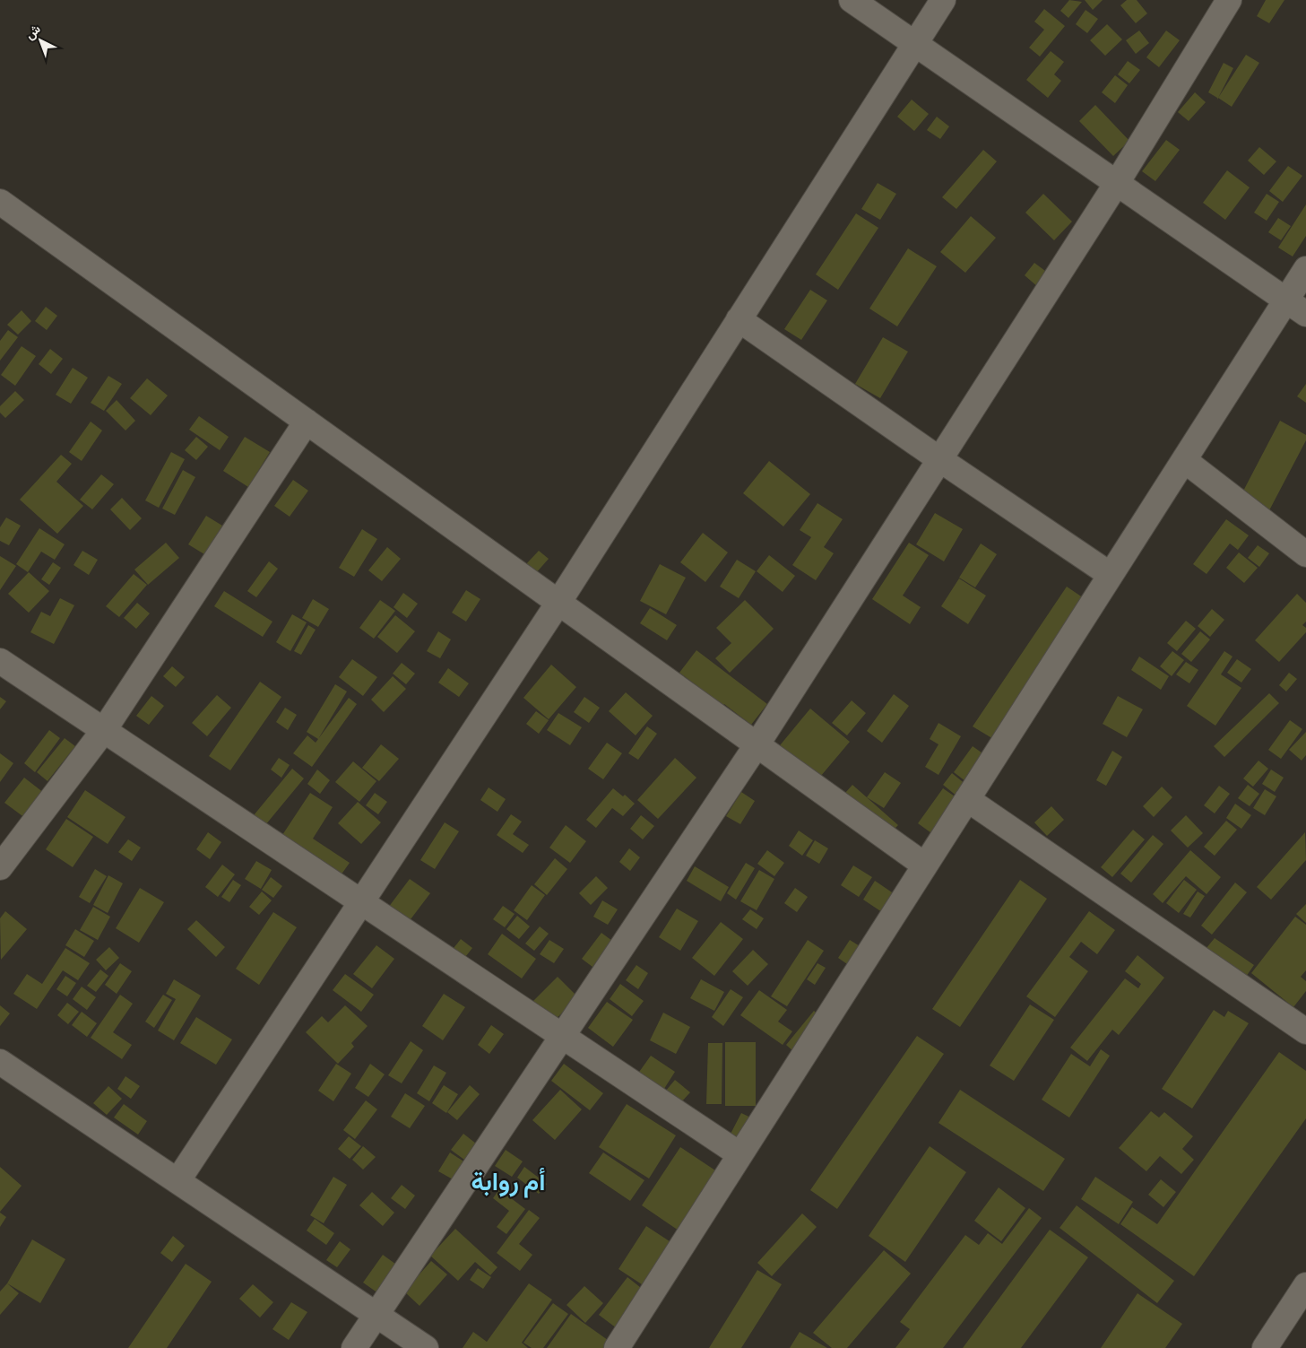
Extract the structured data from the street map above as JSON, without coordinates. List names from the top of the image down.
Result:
{
  "districts": ["أم روابة"],
  "north": "top left"
}
